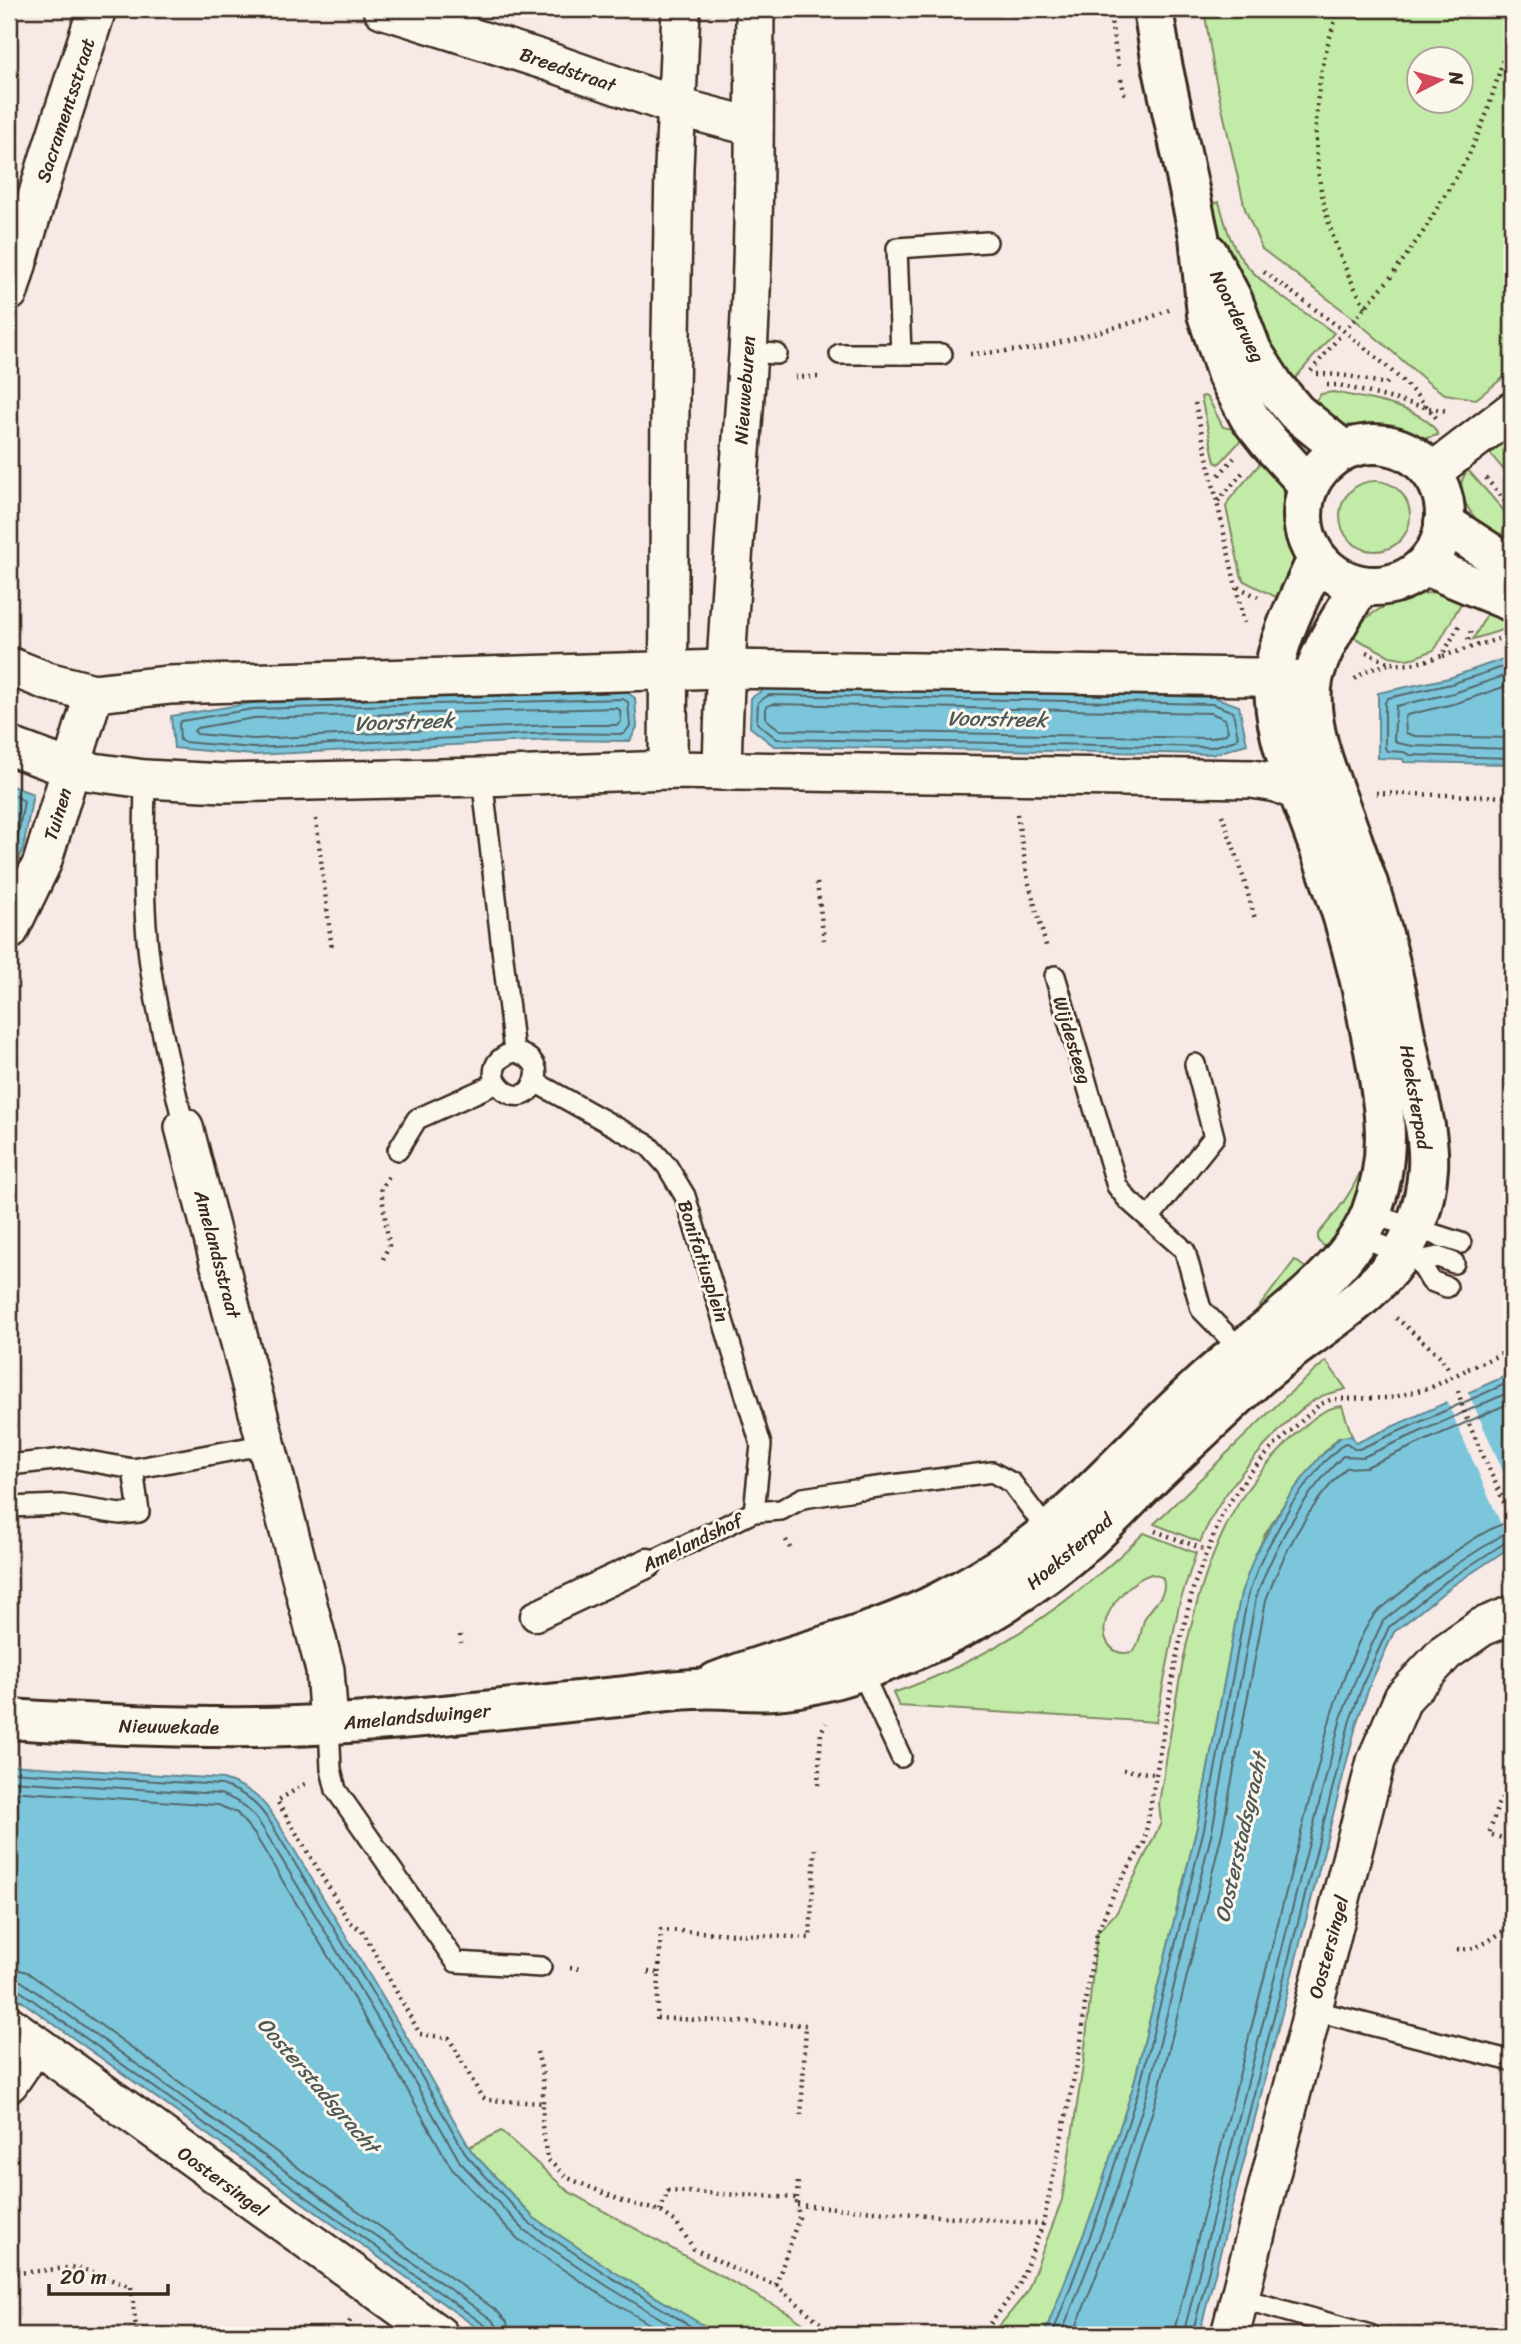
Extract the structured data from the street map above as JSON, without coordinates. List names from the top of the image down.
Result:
{
  "streets": {
    "main road": [
      "Noorderweg",
      "Hoeksterpad",
      "Amelandsdwinger",
      "Nieuwekade"
    ],
    "street": [
      "Breedstraat",
      "Sacramentsstraat",
      "Nieuweburen",
      "Tuinen",
      "Amelandsstraat",
      "Amelandshof",
      "Oostersingel"
    ],
    "lane": ["Wijdesteeg", "Bonifatiusplein"]
  },
  "crossings": [
    ["Breedstraat", "Nieuweburen"],
    ["Noorderweg", "Hoeksterpad"],
    ["Wijdesteeg", "Hoeksterpad"],
    ["Hoeksterpad", "Amelandshof"],
    ["Hoeksterpad", "Amelandsdwinger"],
    ["Amelandsstraat", "Amelandsdwinger"],
    ["Amelandsstraat", "Nieuwekade"],
    ["Bonifatiusplein", "Amelandshof"],
    ["Amelandsdwinger", "Nieuwekade"]
  ],
  "water": ["Voorstreek", "Oosterstadsgracht"],
  "scale_bar": "20 m",
  "north": "right"
}
